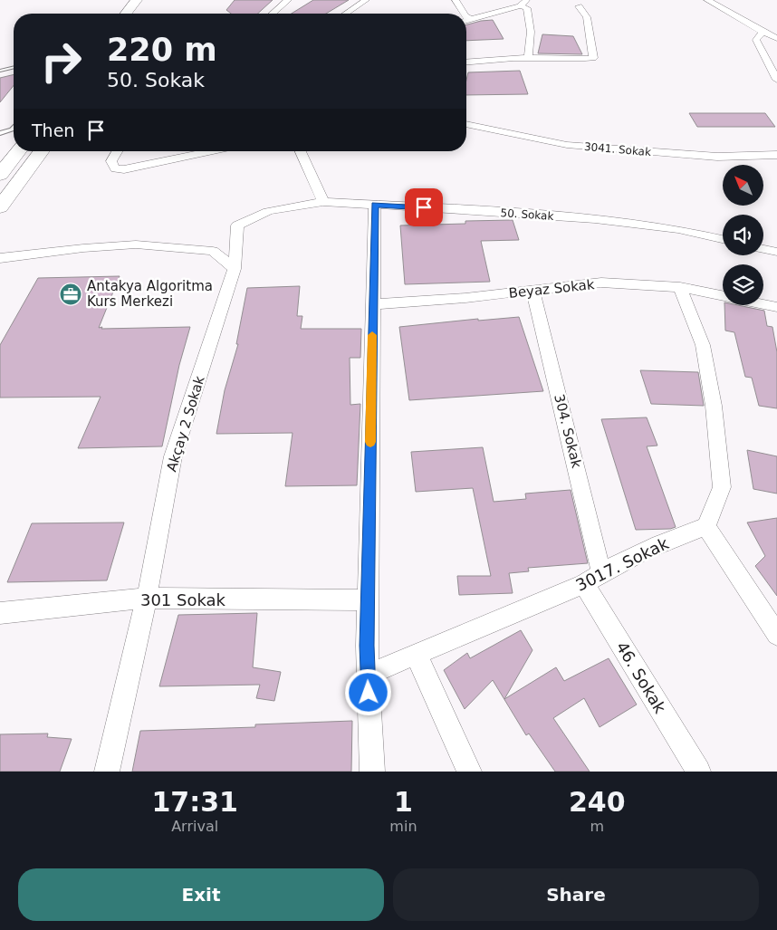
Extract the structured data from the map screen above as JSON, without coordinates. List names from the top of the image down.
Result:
{
  "streets": {
    "street": [
      "3041. Sokak",
      "50. Sokak",
      "Beyaz Sokak",
      "Akçay 2 Sokak",
      "304. Sokak",
      "3017. Sokak",
      "301 Sokak",
      "46. Sokak"
    ]
  },
  "crossings": [
    ["50. Sokak", "Akçay 2 Sokak"],
    ["Beyaz Sokak", "304. Sokak"],
    ["Akçay 2 Sokak", "301 Sokak"],
    ["304. Sokak", "3017. Sokak"],
    ["304. Sokak", "46. Sokak"],
    ["3017. Sokak", "46. Sokak"]
  ],
  "places": {
    "office": ["Antakya Algoritma Kurs Merkezi"]
  },
  "north": "top left",
  "page": {
    "turn": ["220 m", "50. Sokak"],
    "then": "Then",
    "eta": [
      "17:31",
      "Arrival",
      "1",
      "min",
      "240",
      "m"
    ],
    "buttons": ["Exit", "Share"]
  }
}
